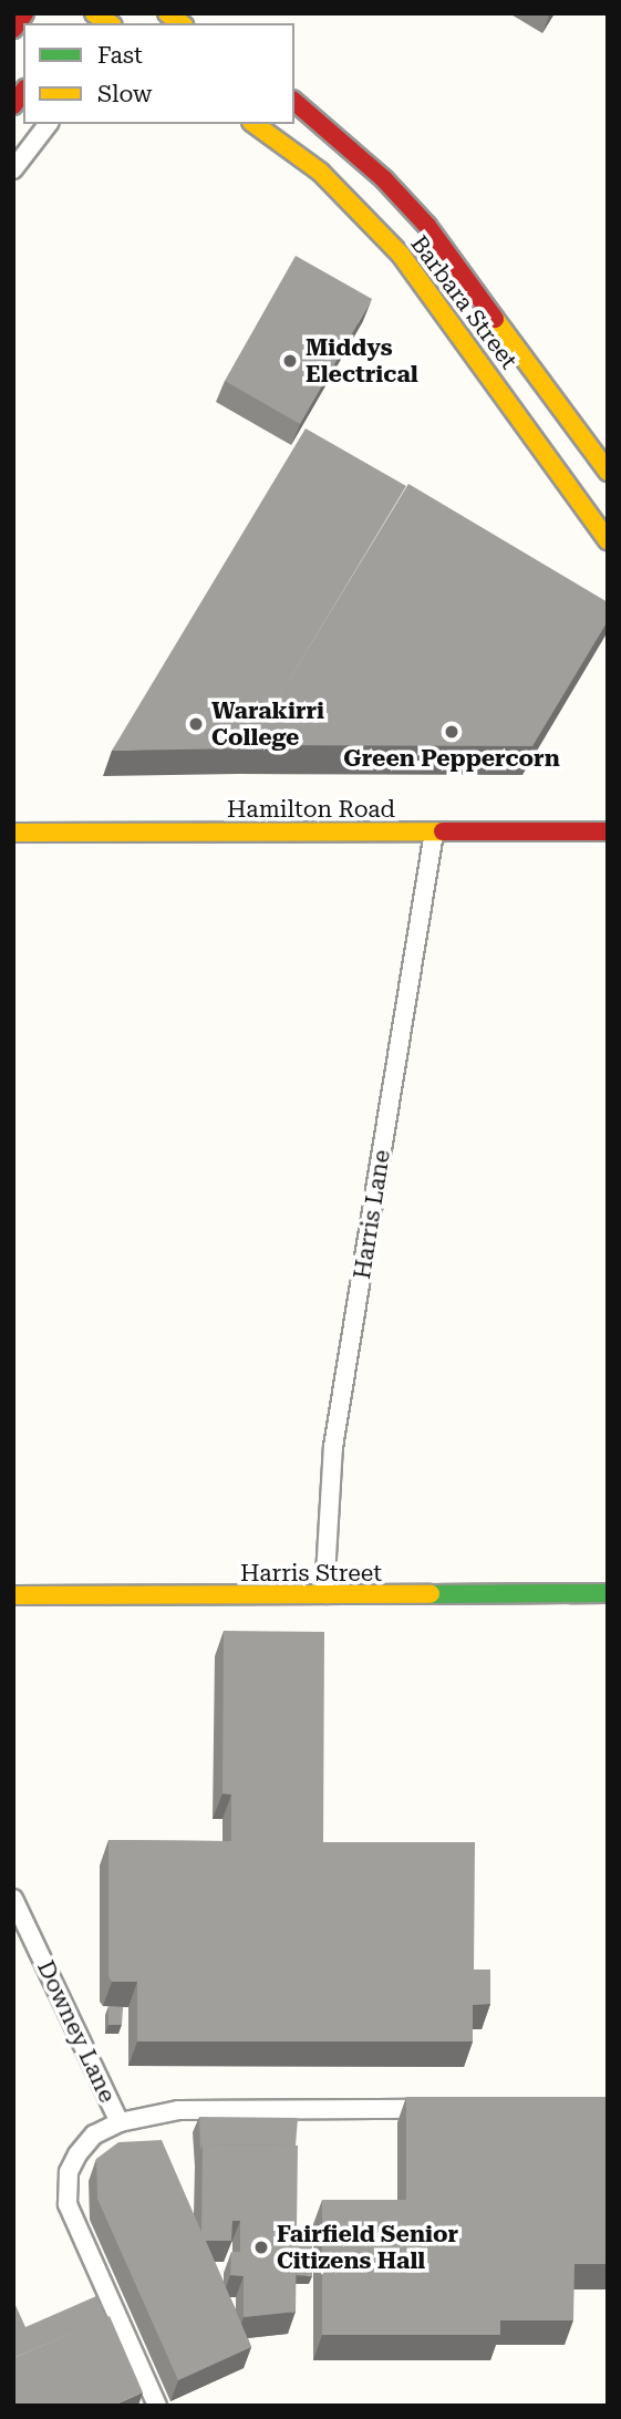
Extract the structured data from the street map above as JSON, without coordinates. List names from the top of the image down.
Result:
{
  "streets": {
    "street": ["Barbara Street", "Hamilton Road", "Harris Street"],
    "lane": ["Harris Lane", "Downey Lane"]
  },
  "crossings": [
    ["Hamilton Road", "Harris Lane"],
    ["Harris Lane", "Harris Street"]
  ],
  "places": [
    "Middys Electrical",
    "Warakirri College",
    "Green Peppercorn",
    "Fairfield Senior Citizens Hall"
  ],
  "legend": ["Fast", "Slow"]
}
